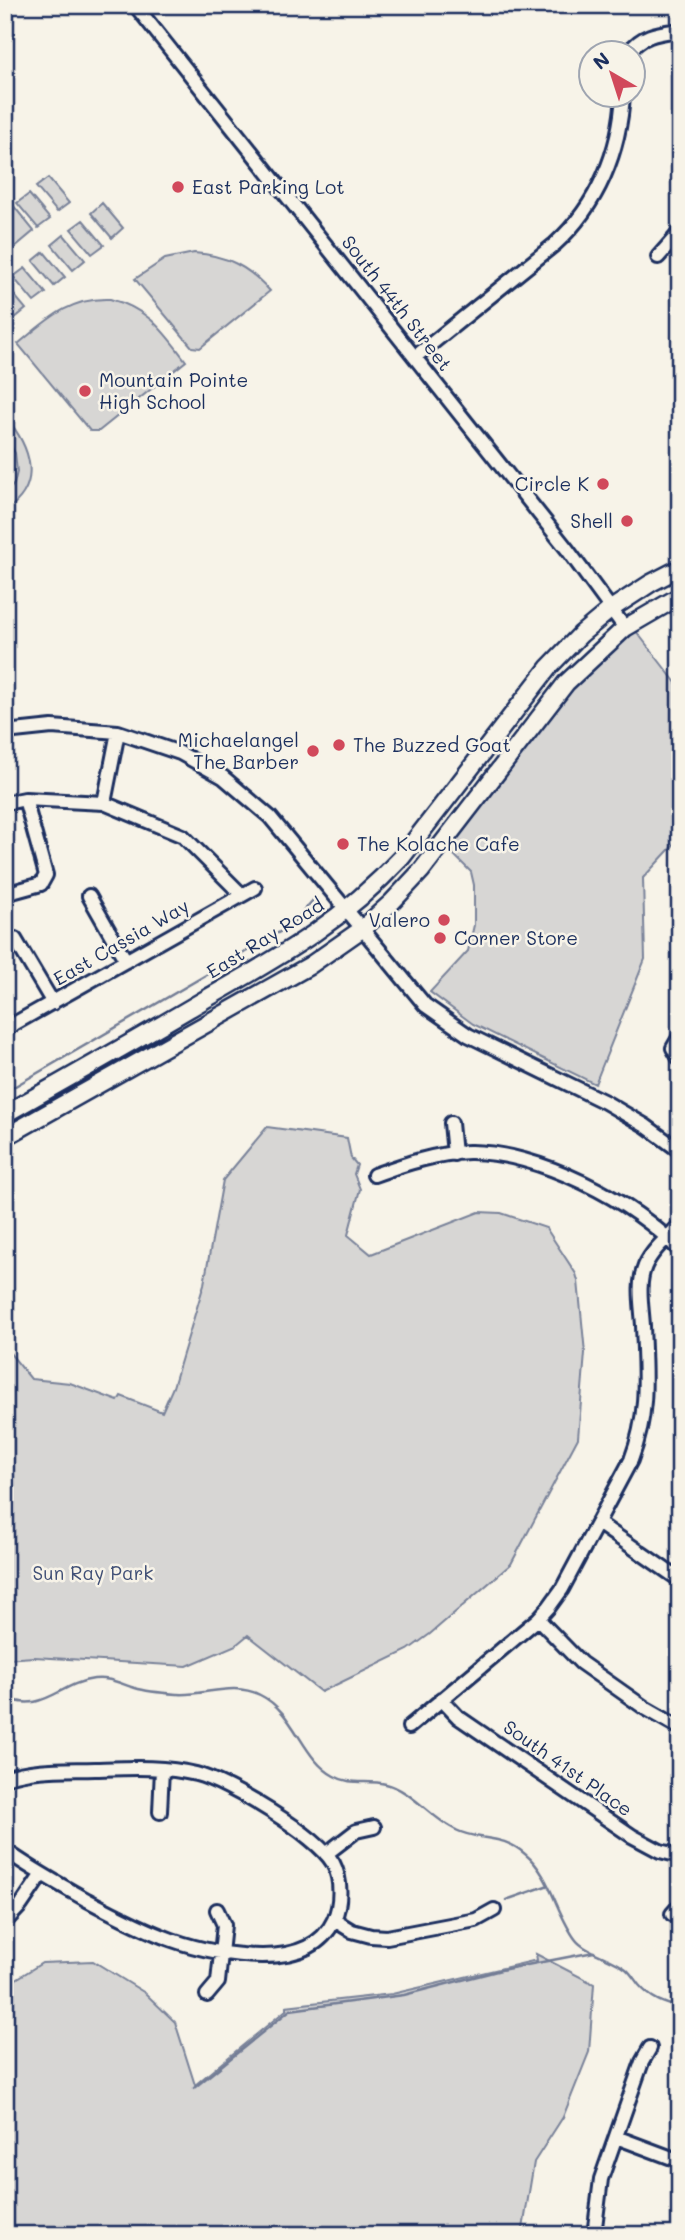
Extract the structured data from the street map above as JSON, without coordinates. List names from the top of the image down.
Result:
{
  "streets": {
    "main road": ["East Ray Road"],
    "street": ["South 44th Street", "East Cassia Way", "South 41st Place"]
  },
  "crossings": [
    ["South 44th Street", "East Ray Road"]
  ],
  "parks": ["Sun Ray Park"],
  "places": [
    "East Parking Lot",
    "Mountain Pointe High School",
    "Circle K",
    "Shell",
    "The Buzzed Goat",
    "Michaelangel The Barber",
    "The Kolache Cafe",
    "Valero",
    "Corner Store"
  ],
  "north": "top left"
}
